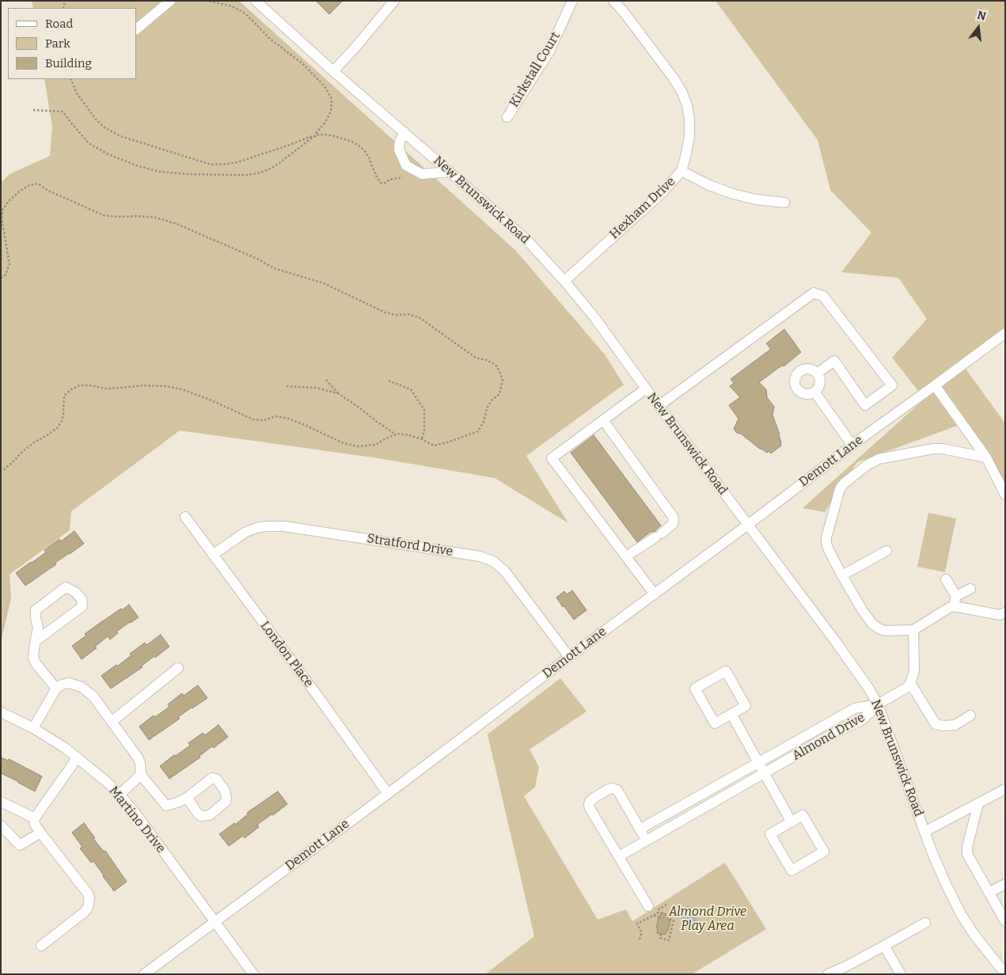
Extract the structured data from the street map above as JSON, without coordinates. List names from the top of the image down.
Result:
{
  "streets": {
    "street": [
      "Kirkstall Court",
      "New Brunswick Road",
      "Hexham Drive",
      "Demott Lane",
      "Stratford Drive",
      "London Place",
      "Almond Drive",
      "Martino Drive"
    ]
  },
  "crossings": [
    ["New Brunswick Road", "Hexham Drive"],
    ["New Brunswick Road", "Demott Lane"],
    ["New Brunswick Road", "Almond Drive"],
    ["Demott Lane", "Stratford Drive"],
    ["Demott Lane", "London Place"],
    ["Demott Lane", "Martino Drive"],
    ["Stratford Drive", "London Place"]
  ],
  "parks": ["Almond Drive Play Area"],
  "legend": ["Road", "Park", "Building"],
  "north": "top"
}
